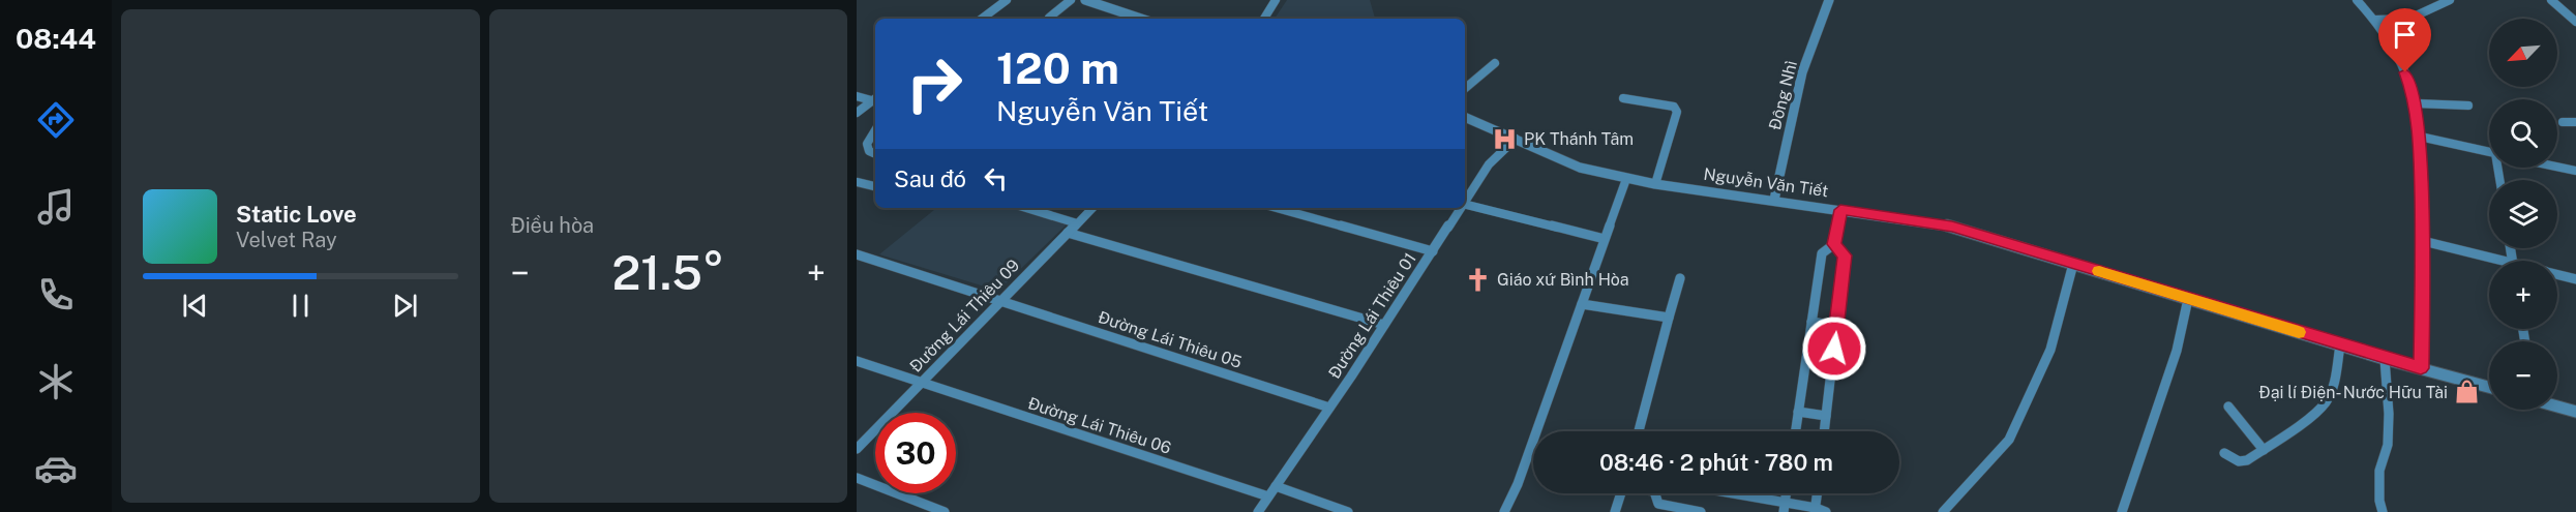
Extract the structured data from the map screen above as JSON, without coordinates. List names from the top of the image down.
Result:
{
  "streets": {
    "street": [
      "Đông Nhì",
      "Nguyễn Văn Tiết",
      "Đường Lái Thiêu 09",
      "Đường Lái Thiêu 01",
      "Đường Lái Thiêu 05",
      "Đường Lái Thiêu 06"
    ]
  },
  "crossings": [
    ["Đông Nhì", "Nguyễn Văn Tiết"],
    ["Nguyễn Văn Tiết", "Đường Lái Thiêu 01"],
    ["Đường Lái Thiêu 09", "Đường Lái Thiêu 05"],
    ["Đường Lái Thiêu 09", "Đường Lái Thiêu 06"],
    ["Đường Lái Thiêu 01", "Đường Lái Thiêu 05"],
    ["Đường Lái Thiêu 01", "Đường Lái Thiêu 06"]
  ],
  "places": {
    "hospital": ["PK Thánh Tâm"],
    "church": ["Giáo xứ Bình Hòa"],
    "shop": ["Đại lí Điện- Nước Hữu Tài"]
  },
  "north": "bottom left",
  "page": {
    "tabs": "08:44",
    "tile": "Điều hòa",
    "map_buttons": ["+", "−"],
    "turn": ["120 m", "Nguyễn Văn Tiết"],
    "then": "Sau đó",
    "song": ["Static Love", "Velvet Ray"],
    "heat": ["−", "21.5°", "+"],
    "limit": "30",
    "trip": "08:46 · 2 phút · 780 m"
  }
}
